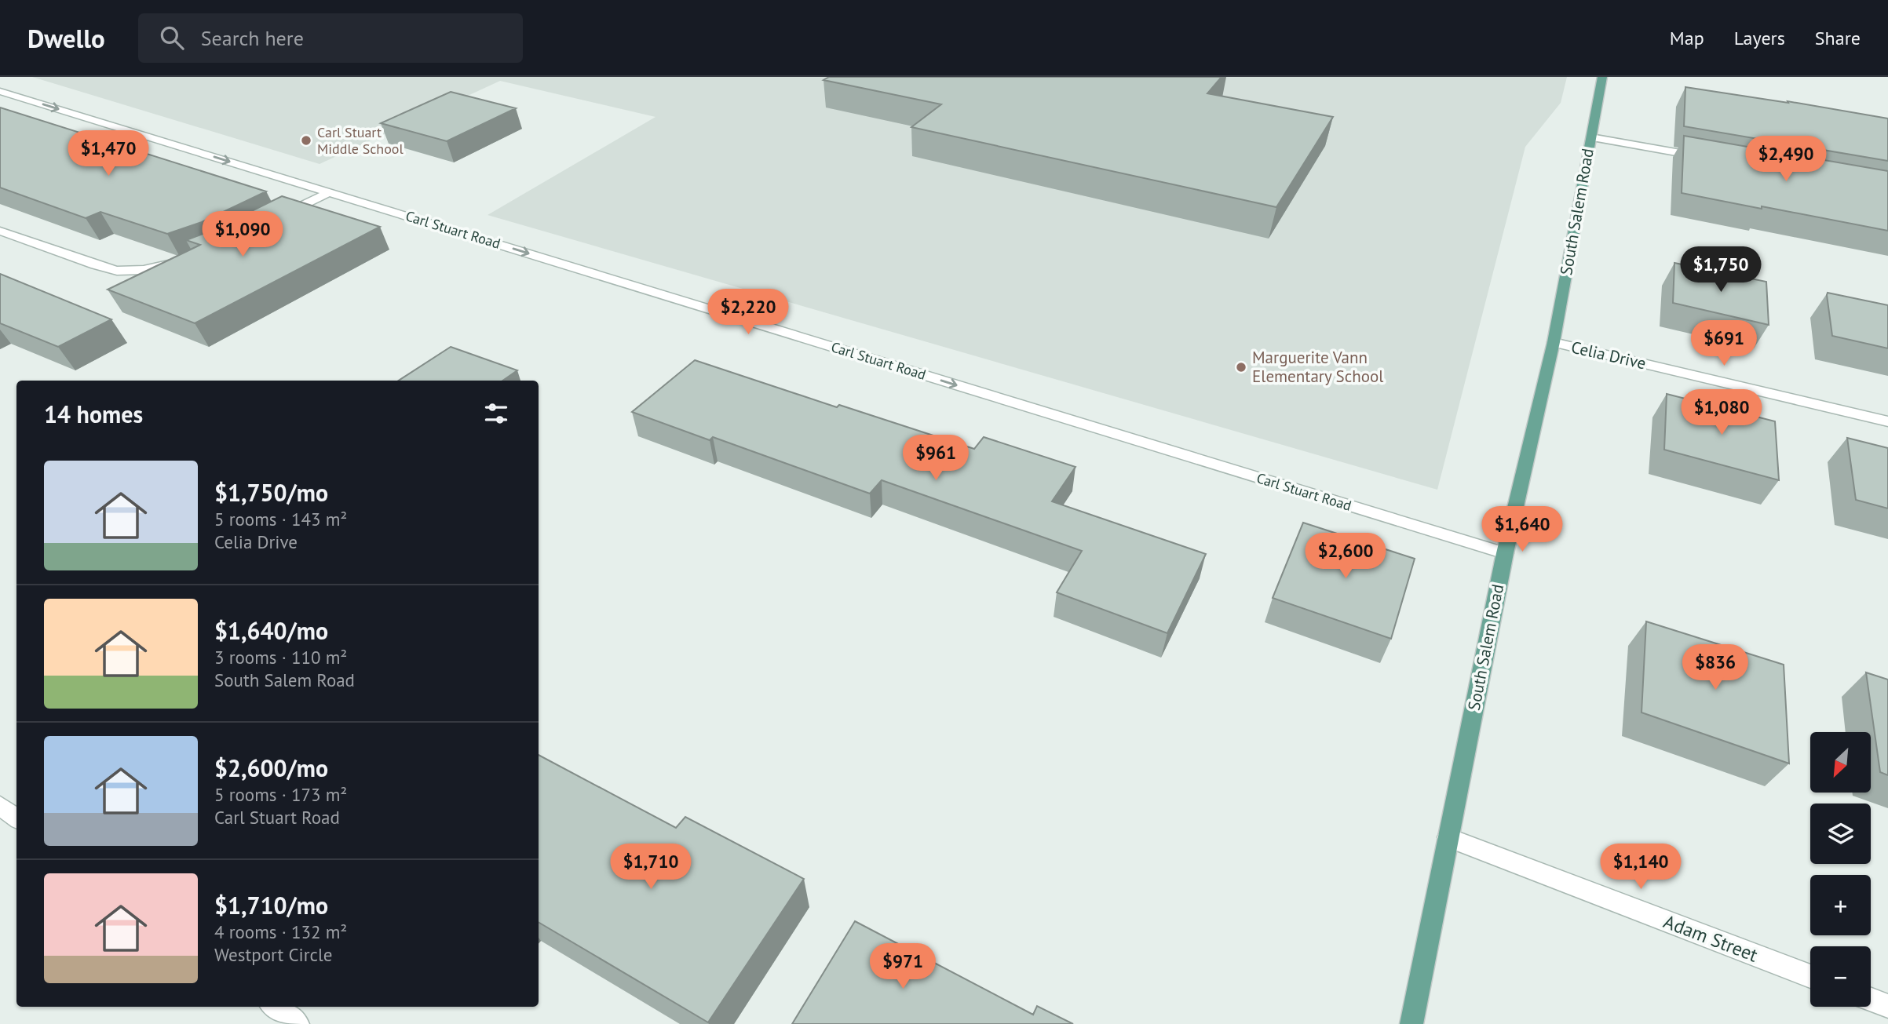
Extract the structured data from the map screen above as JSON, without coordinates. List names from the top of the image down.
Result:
{
  "streets": {
    "main road": ["South Salem Road"],
    "street": ["Carl Stuart Road", "Celia Drive", "Adam Street"]
  },
  "crossings": [
    ["South Salem Road", "Carl Stuart Road"],
    ["South Salem Road", "Celia Drive"],
    ["South Salem Road", "Adam Street"]
  ],
  "one_way": ["Carl Stuart Road"],
  "places": ["Carl Stuart Middle School", "Marguerite Vann Elementary School"],
  "north": "bottom left",
  "page": {
    "header": "Dwello",
    "search": "Search here",
    "nav": ["Map", "Layers", "Share"],
    "price": [
      "$1,470",
      "$2,490",
      "$1,090",
      "$1,750",
      "$2,220",
      "$691",
      "$1,080",
      "$961",
      "$1,640",
      "$2,600",
      "$836",
      "$1,710",
      "$1,140",
      "$971"
    ],
    "heading": "14 homes",
    "list": [
      {
        "name": "$1,750/mo",
        "note": "5 rooms · 143 m² · Celia Drive"
      },
      {
        "name": "$1,640/mo",
        "note": "3 rooms · 110 m² · South Salem Road"
      },
      {
        "name": "$2,600/mo",
        "note": "5 rooms · 173 m² · Carl Stuart Road"
      },
      {
        "name": "$1,710/mo",
        "note": "4 rooms · 132 m² · Westport Circle"
      }
    ],
    "map_buttons": ["+", "−"]
  }
}
